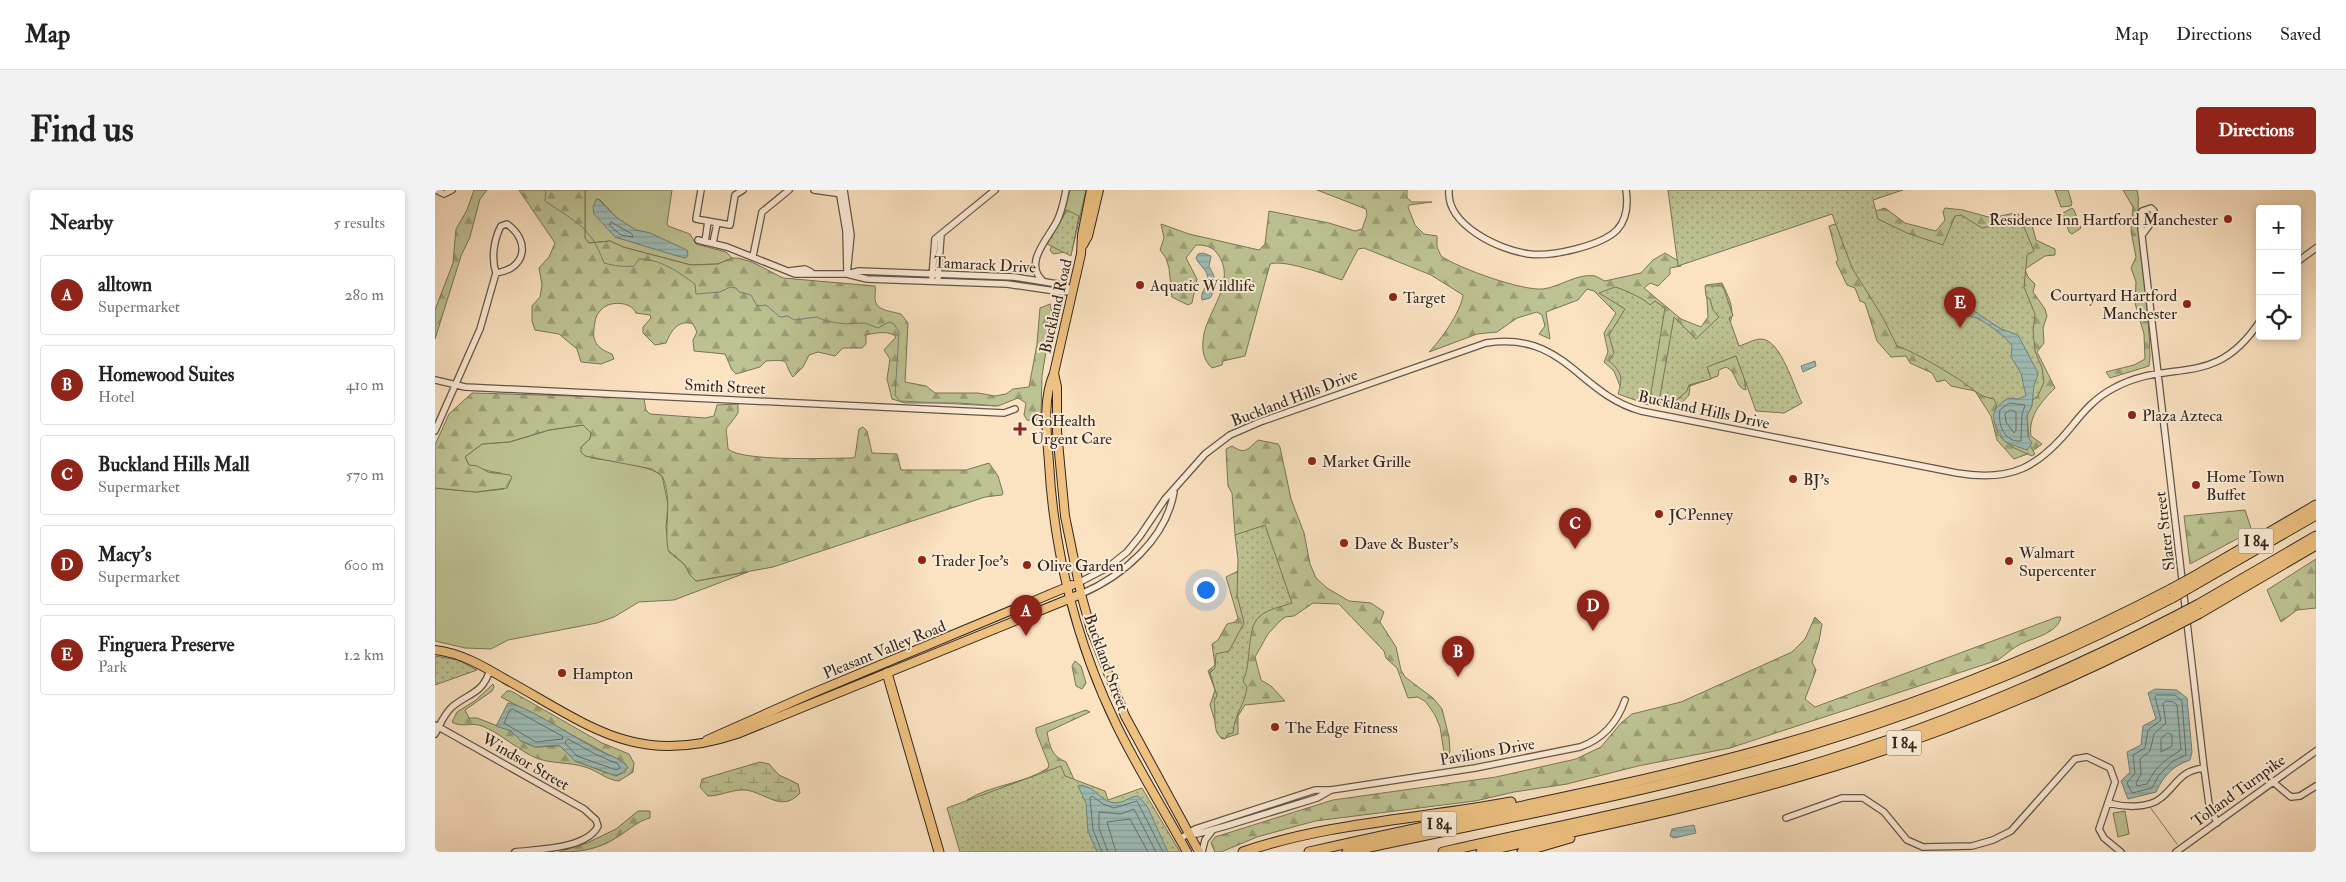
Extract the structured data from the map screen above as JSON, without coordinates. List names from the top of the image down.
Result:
{
  "streets": {
    "highway": ["I 84"],
    "main road": ["Buckland Road", "Pleasant Valley Road", "Buckland Street"],
    "street": [
      "Tamarack Drive",
      "Smith Street",
      "Buckland Hills Drive",
      "Slater Street",
      "Pavilions Drive",
      "Windsor Street",
      "Tolland Turnpike"
    ]
  },
  "crossings": [
    ["Tamarack Drive", "Buckland Road"],
    ["Buckland Road", "Buckland Street"],
    ["Buckland Hills Drive", "Slater Street"],
    ["Buckland Hills Drive", "Pleasant Valley Road"],
    ["Buckland Hills Drive", "Buckland Street"],
    ["Slater Street", "Tolland Turnpike"],
    ["Pleasant Valley Road", "Buckland Street"],
    ["Buckland Street", "Pavilions Drive"]
  ],
  "places": {
    "other": [
      "Residence Inn Hartford Manchester",
      "Aquatic Wildlife",
      "Target",
      "Courtyard Hartford Manchester",
      "Plaza Azteca",
      "Market Grille",
      "BJ's",
      "Home Town Buffet",
      "JCPenney",
      "Dave & Buster's",
      "Trader Joe's",
      "Walmart Supercenter",
      "Olive Garden",
      "Hampton",
      "The Edge Fitness"
    ],
    "health": ["GoHealth Urgent Care"]
  },
  "page": {
    "header": "Map",
    "nav": ["Map", "Directions", "Saved"],
    "buttons": "Directions",
    "title": "Find us",
    "heading": ["Nearby", "5 results"],
    "map_buttons": ["+", "−"],
    "list": [
      {
        "mark": "A",
        "name": "alltown",
        "note": "Supermarket",
        "value": "280 m"
      },
      {
        "mark": "B",
        "name": "Homewood Suites",
        "note": "Hotel",
        "value": "410 m"
      },
      {
        "mark": "C",
        "name": "Buckland Hills Mall",
        "note": "Supermarket",
        "value": "570 m"
      },
      {
        "mark": "D",
        "name": "Macy's",
        "note": "Supermarket",
        "value": "600 m"
      },
      {
        "mark": "E",
        "name": "Finguera Preserve",
        "note": "Park",
        "value": "1.2 km"
      }
    ],
    "pins": [
      "E",
      "C",
      "D",
      "A",
      "B"
    ]
  }
}
